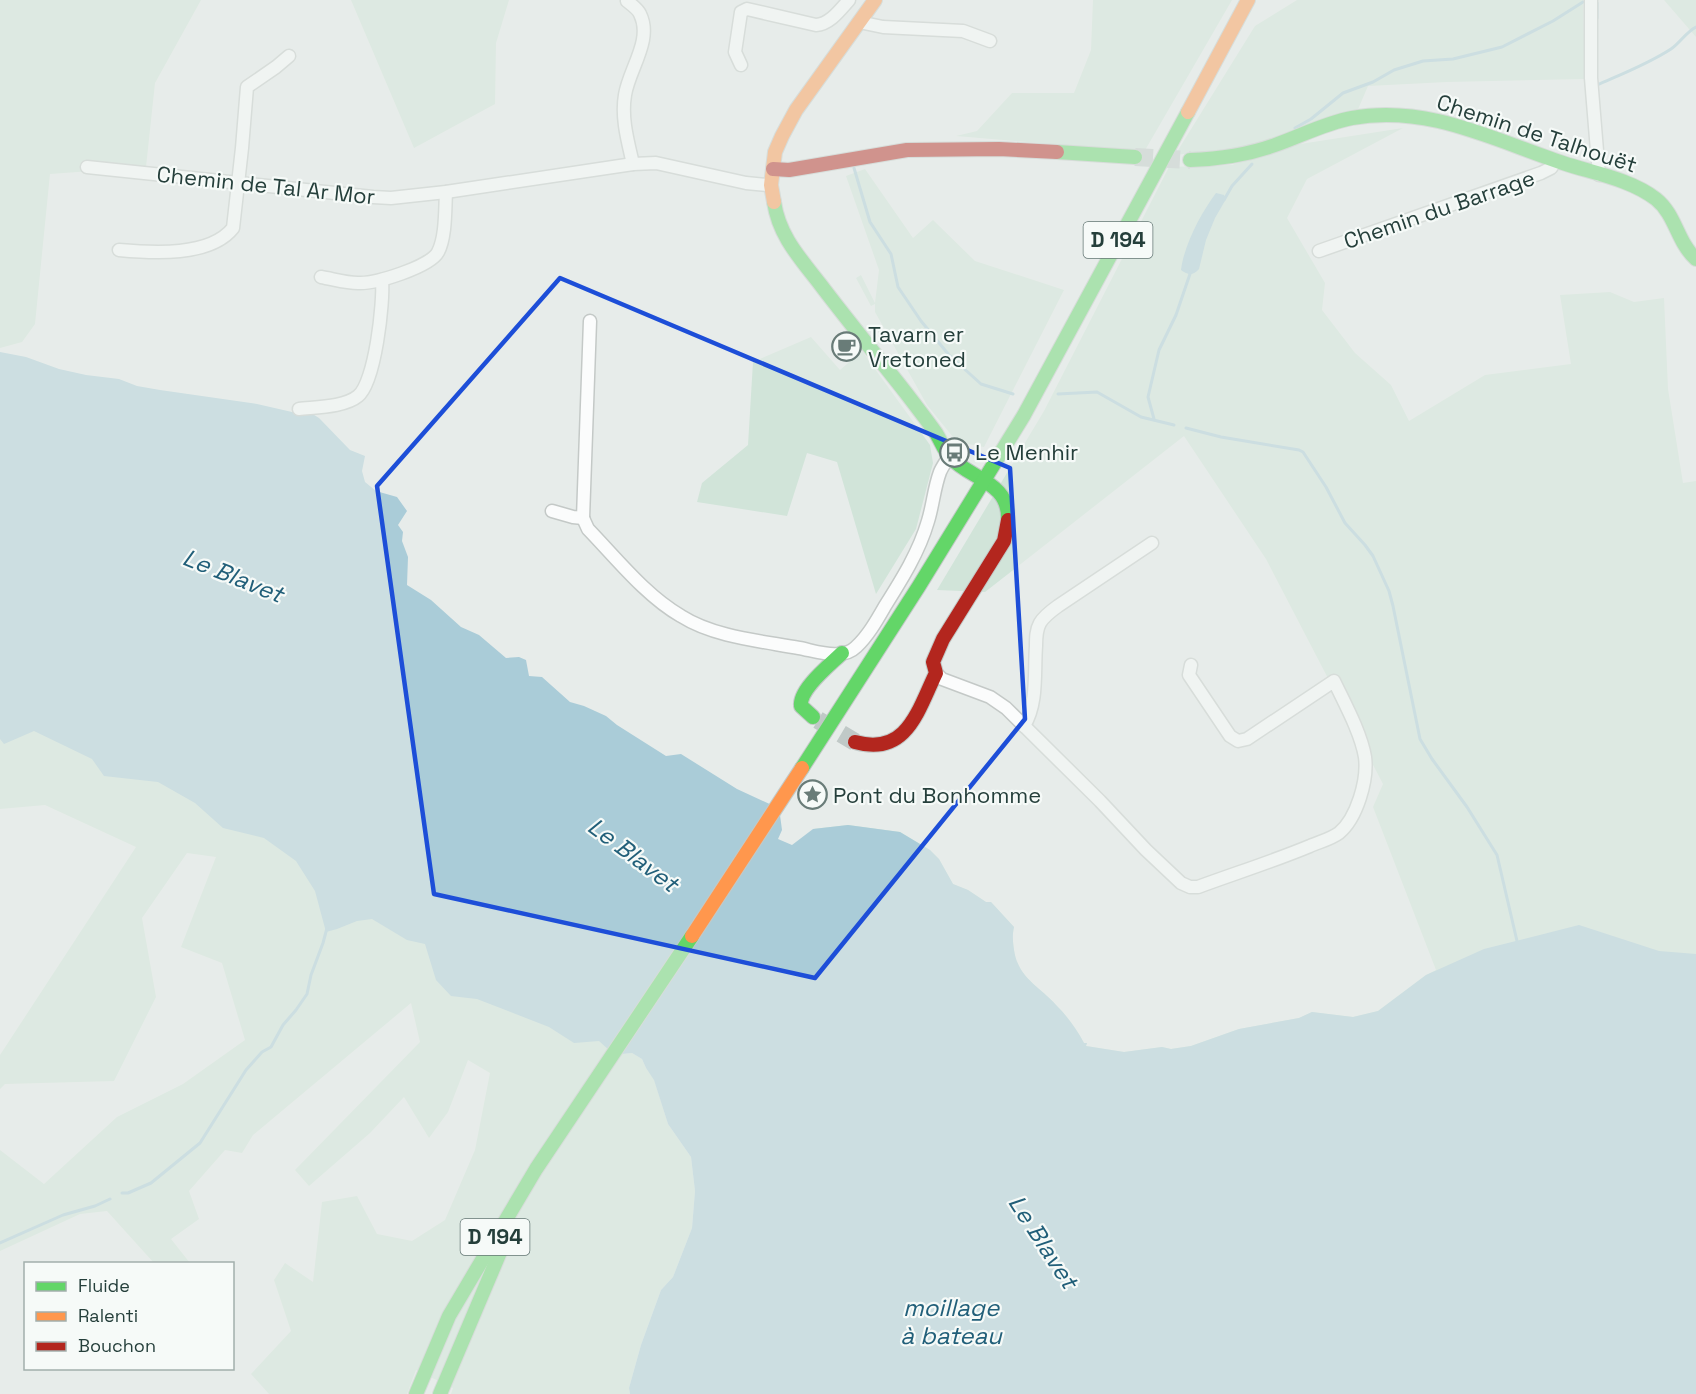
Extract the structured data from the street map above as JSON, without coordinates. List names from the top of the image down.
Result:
{
  "streets": {
    "main road": ["Chemin de Talhouët", "D 194"],
    "street": ["Chemin de Tal Ar Mor", "Chemin du Barrage"]
  },
  "crossings": [
    ["Chemin de Talhouët", "Chemin du Barrage"]
  ],
  "water": ["Le Blavet", "moillage à bateau"],
  "places": {
    "cafe": ["Tavarn er Vretoned"],
    "bus stop": ["Le Menhir"],
    "place": ["Pont du Bonhomme"]
  },
  "legend": ["Fluide", "Ralenti", "Bouchon"]
}
